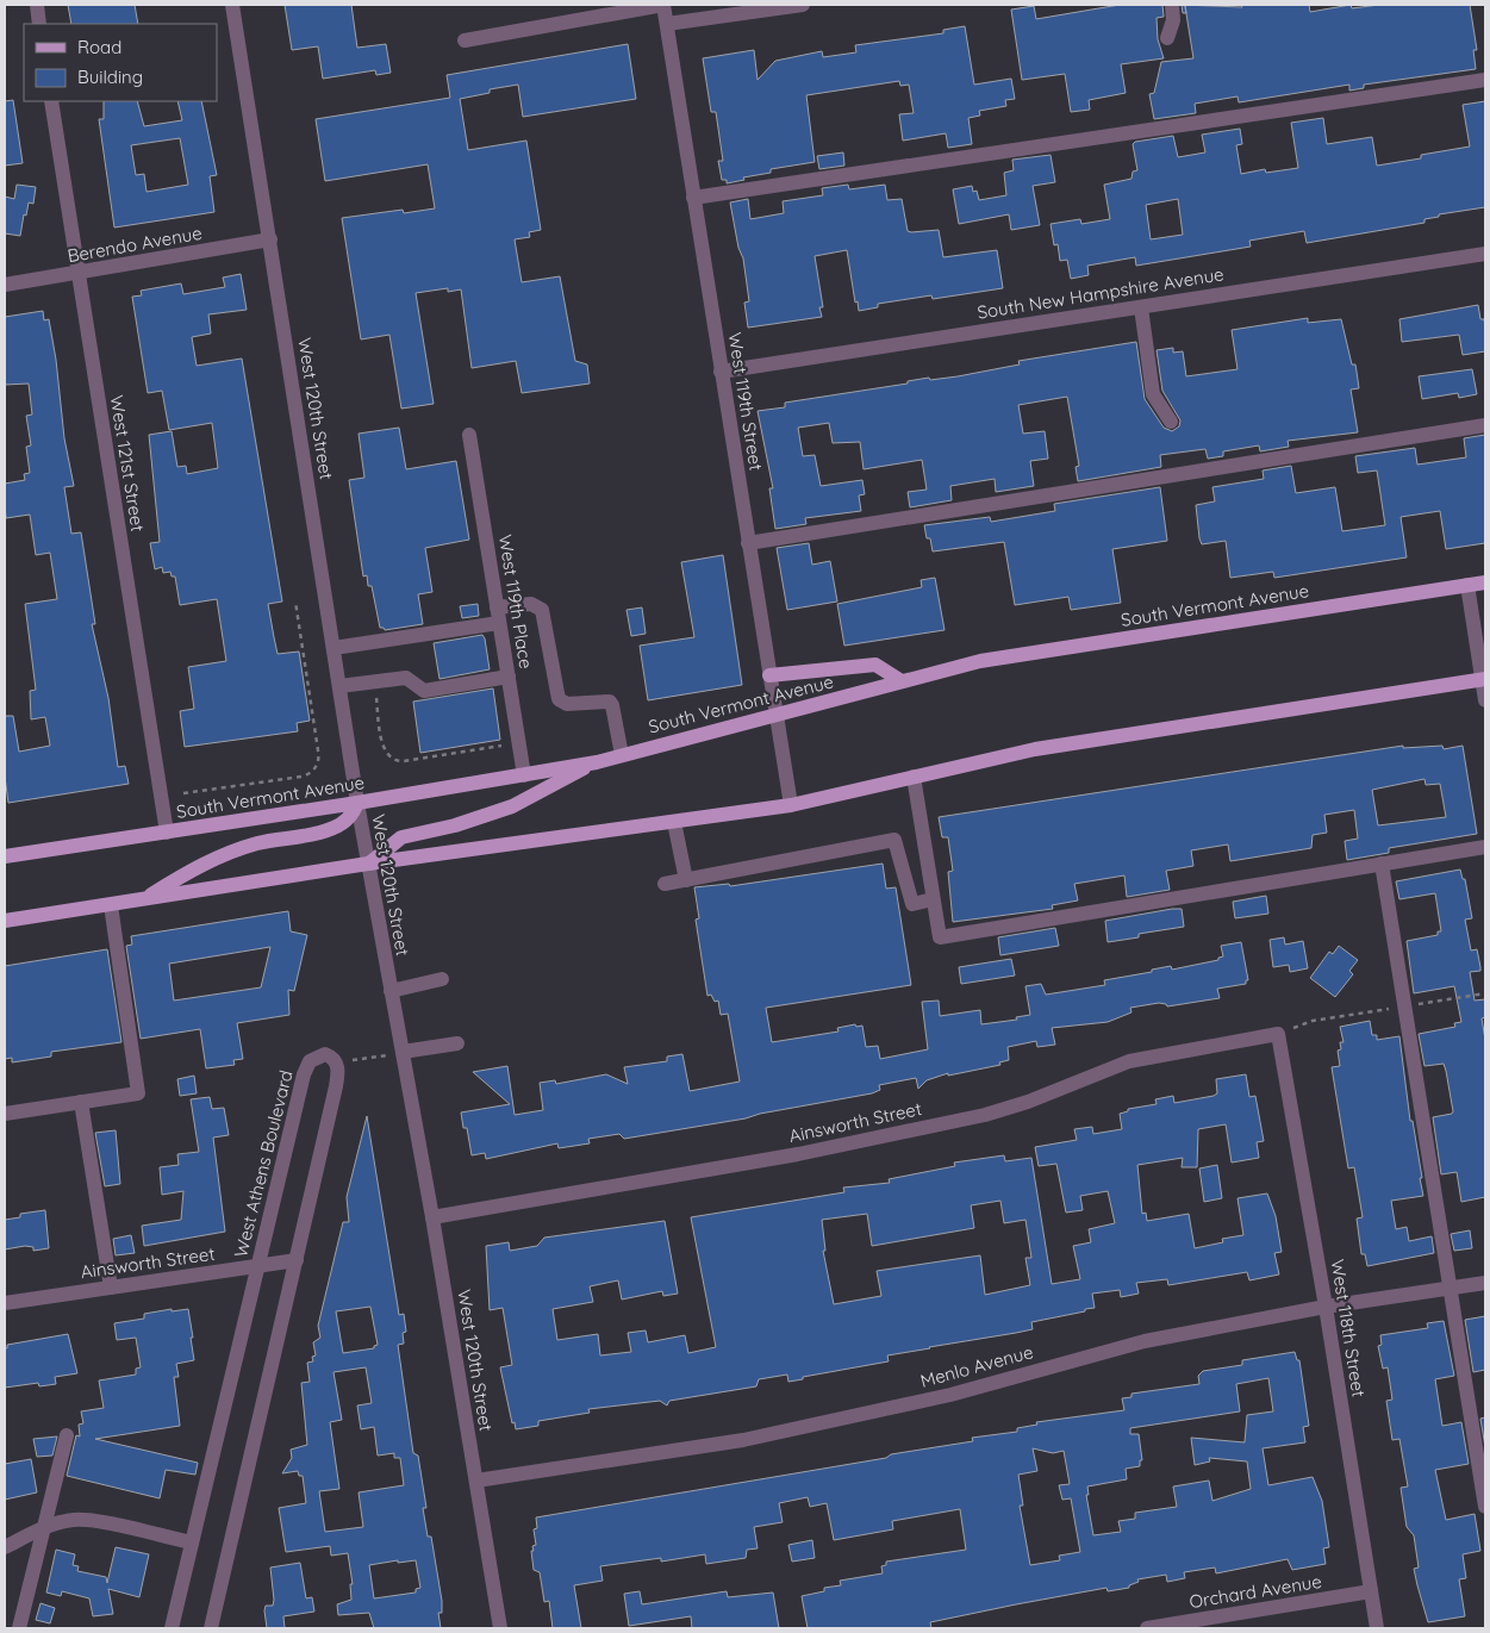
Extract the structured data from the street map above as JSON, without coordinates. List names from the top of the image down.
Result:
{
  "streets": {
    "main road": ["South Vermont Avenue"],
    "street": [
      "Berendo Avenue",
      "South New Hampshire Avenue",
      "West 119th Street",
      "West 120th Street",
      "West 121st Street",
      "West 119th Place",
      "Ainsworth Street",
      "West Athens Boulevard",
      "West 118th Street",
      "Menlo Avenue",
      "Orchard Avenue"
    ]
  },
  "crossings": [
    ["Berendo Avenue", "West 120th Street"],
    ["Berendo Avenue", "West 121st Street"],
    ["South New Hampshire Avenue", "West 119th Street"],
    ["West 119th Street", "South Vermont Avenue"],
    ["West 120th Street", "South Vermont Avenue"],
    ["West 120th Street", "Ainsworth Street"],
    ["West 120th Street", "Menlo Avenue"],
    ["West 121st Street", "South Vermont Avenue"],
    ["West 119th Place", "South Vermont Avenue"],
    ["Ainsworth Street", "West Athens Boulevard"],
    ["Ainsworth Street", "West 118th Street"],
    ["West 118th Street", "Menlo Avenue"],
    ["West 118th Street", "Orchard Avenue"]
  ],
  "legend": ["Road", "Building"]
}
